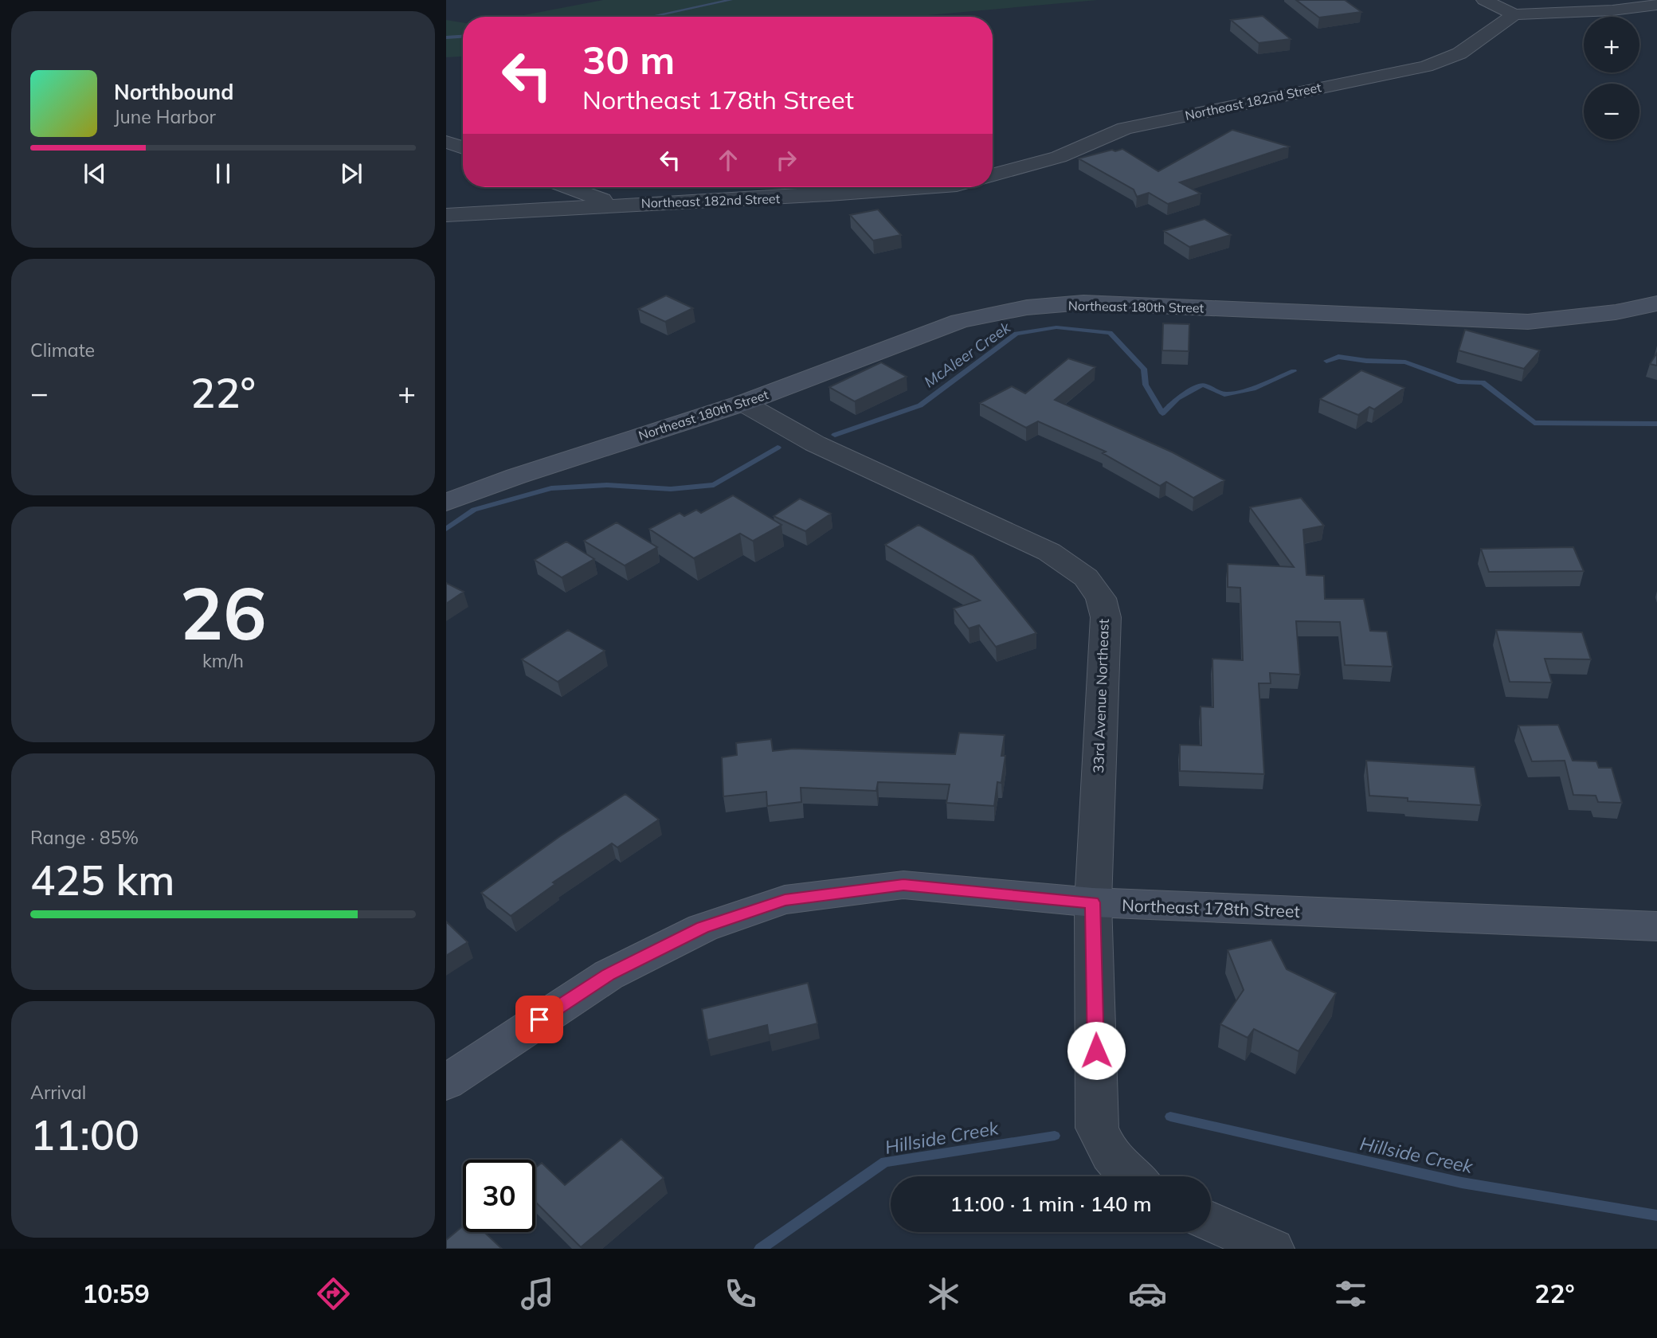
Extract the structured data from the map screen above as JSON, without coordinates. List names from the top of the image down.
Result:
{
  "streets": {
    "street": [
      "Northeast 182nd Street",
      "Northeast 180th Street",
      "33rd Avenue Northeast",
      "Northeast 178th Street"
    ]
  },
  "crossings": [
    ["Northeast 180th Street", "33rd Avenue Northeast"],
    ["33rd Avenue Northeast", "Northeast 178th Street"]
  ],
  "water": ["McAleer Creek", "Hillside Creek"],
  "page": {
    "map_buttons": ["+", "−"],
    "turn": ["30 m", "Northeast 178th Street"],
    "song": ["Northbound", "June Harbor"],
    "tile": [
      "Climate",
      ["26", "km/h"],
      ["Range · 85%", "425 km"],
      ["Arrival", "11:00"]
    ],
    "heat": ["−", "22°", "+"],
    "limit": "30",
    "trip": "11:00 · 1 min · 140 m",
    "tabs": ["10:59", "22°"]
  }
}
